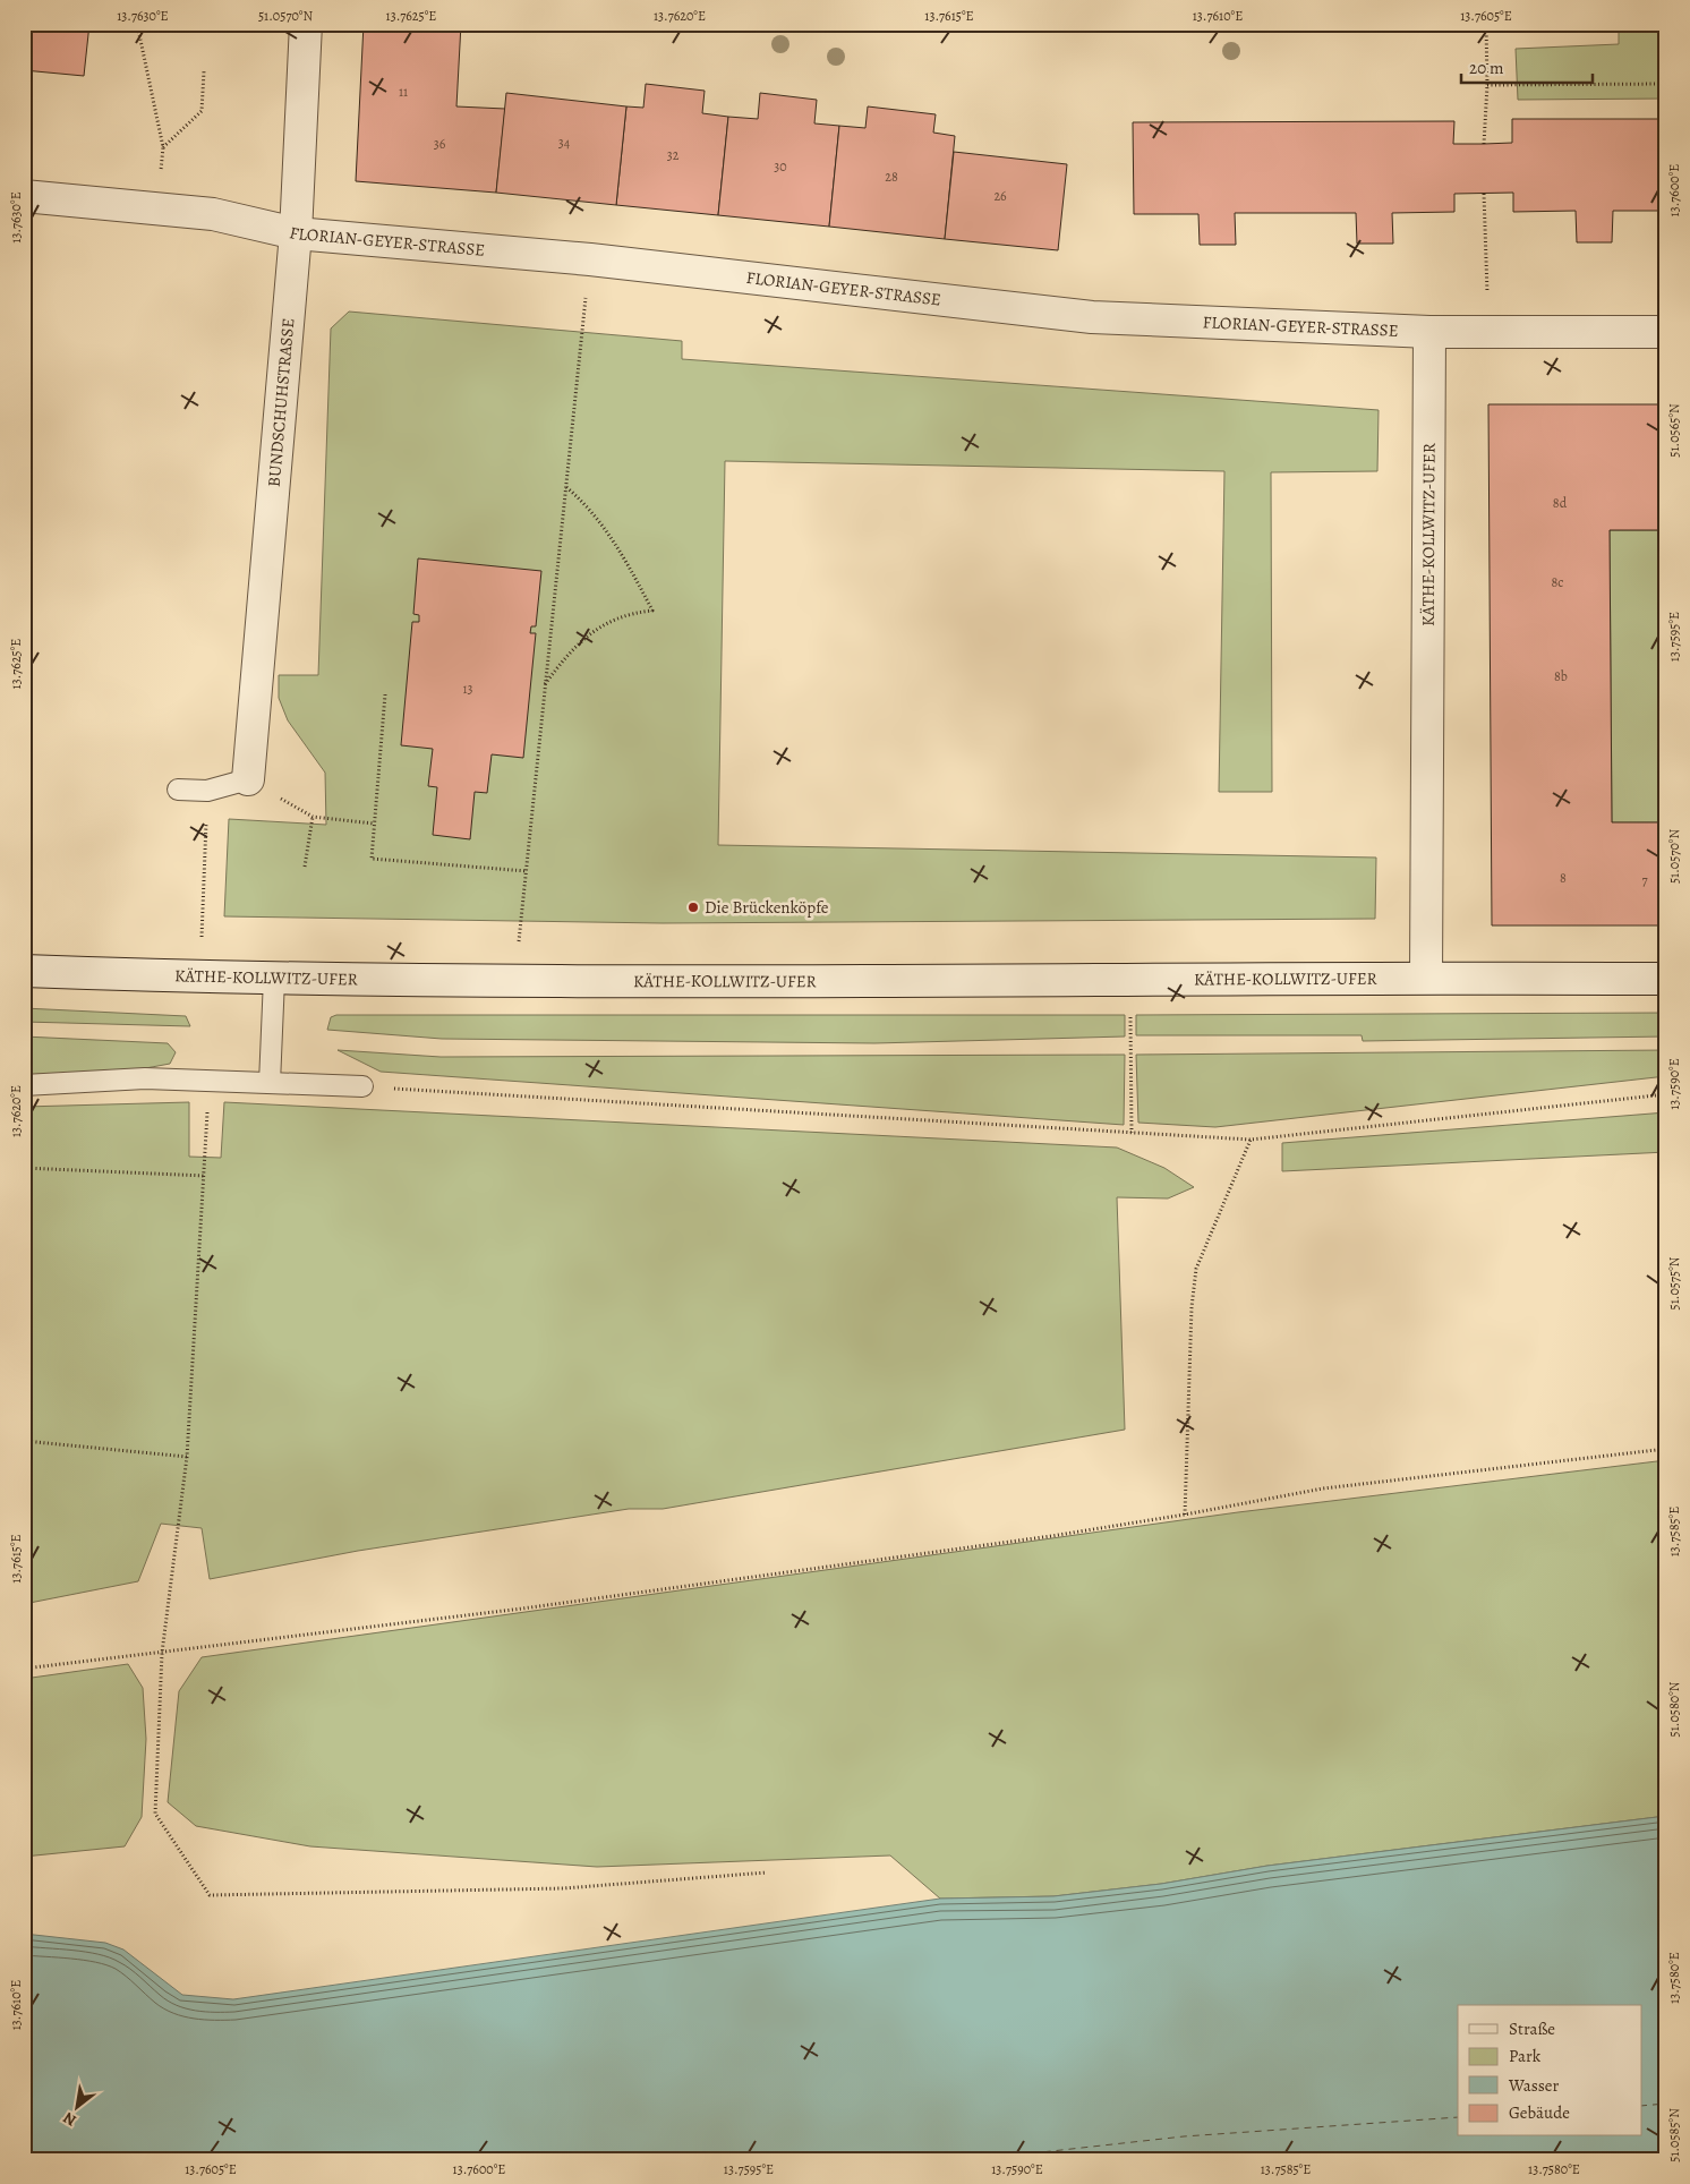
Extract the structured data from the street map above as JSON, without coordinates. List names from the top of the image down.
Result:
{
  "streets": {
    "street": ["FLORIAN-GEYER-STRASSE", "BUNDSCHUHSTRASSE", "KÄTHE-KOLLWITZ-UFER"]
  },
  "crossings": [
    ["FLORIAN-GEYER-STRASSE", "BUNDSCHUHSTRASSE"],
    ["FLORIAN-GEYER-STRASSE", "KÄTHE-KOLLWITZ-UFER"]
  ],
  "places": ["Die Brückenköpfe"],
  "house_numbers": [
    "11",
    "34",
    "36",
    "32",
    "30",
    "28",
    "26",
    "8d",
    "8c",
    "8b",
    "13",
    "8",
    "7"
  ],
  "legend": [
    "Straße",
    "Park",
    "Wasser",
    "Gebäude"
  ],
  "scale_bar": "20 m",
  "north": "bottom left",
  "coordinates": [
    "13.7630°E",
    "51.0570°N",
    "13.7625°E",
    "13.7620°E",
    "13.7615°E",
    "13.7610°E",
    "13.7605°E",
    "13.7600°E",
    "51.0565°N",
    "13.7595°E",
    "13.7590°E",
    "51.0575°N",
    "13.7585°E",
    "51.0580°N",
    "13.7580°E",
    "51.0585°N"
  ]
}
